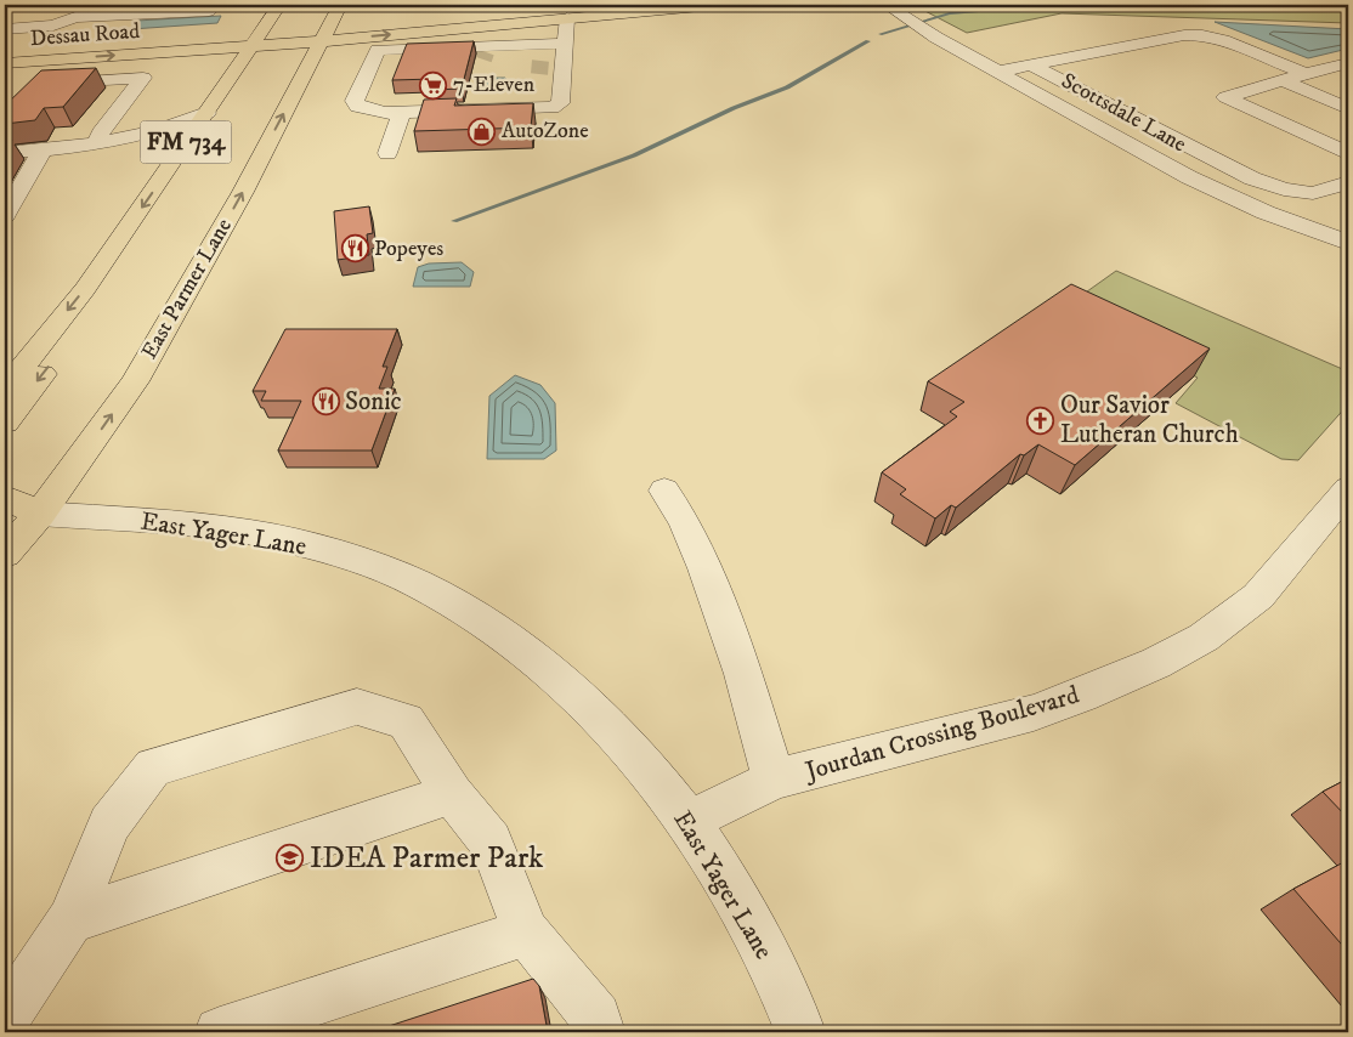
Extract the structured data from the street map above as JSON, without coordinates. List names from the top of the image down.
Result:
{
  "streets": {
    "main road": ["Dessau Road", "FM 734", "East Parmer Lane"],
    "street": ["Scottsdale Lane", "East Yager Lane", "Jourdan Crossing Boulevard"]
  },
  "crossings": [
    ["Dessau Road", "FM 734"],
    ["Dessau Road", "East Parmer Lane"],
    ["East Parmer Lane", "East Yager Lane"],
    ["East Yager Lane", "Jourdan Crossing Boulevard"]
  ],
  "places": {
    "supermarket": ["7-Eleven"],
    "shop": ["AutoZone"],
    "restaurant": ["Popeyes", "Sonic"],
    "church": ["Our Savior Lutheran Church"],
    "school or university": ["IDEA Parmer Park"]
  }
}
